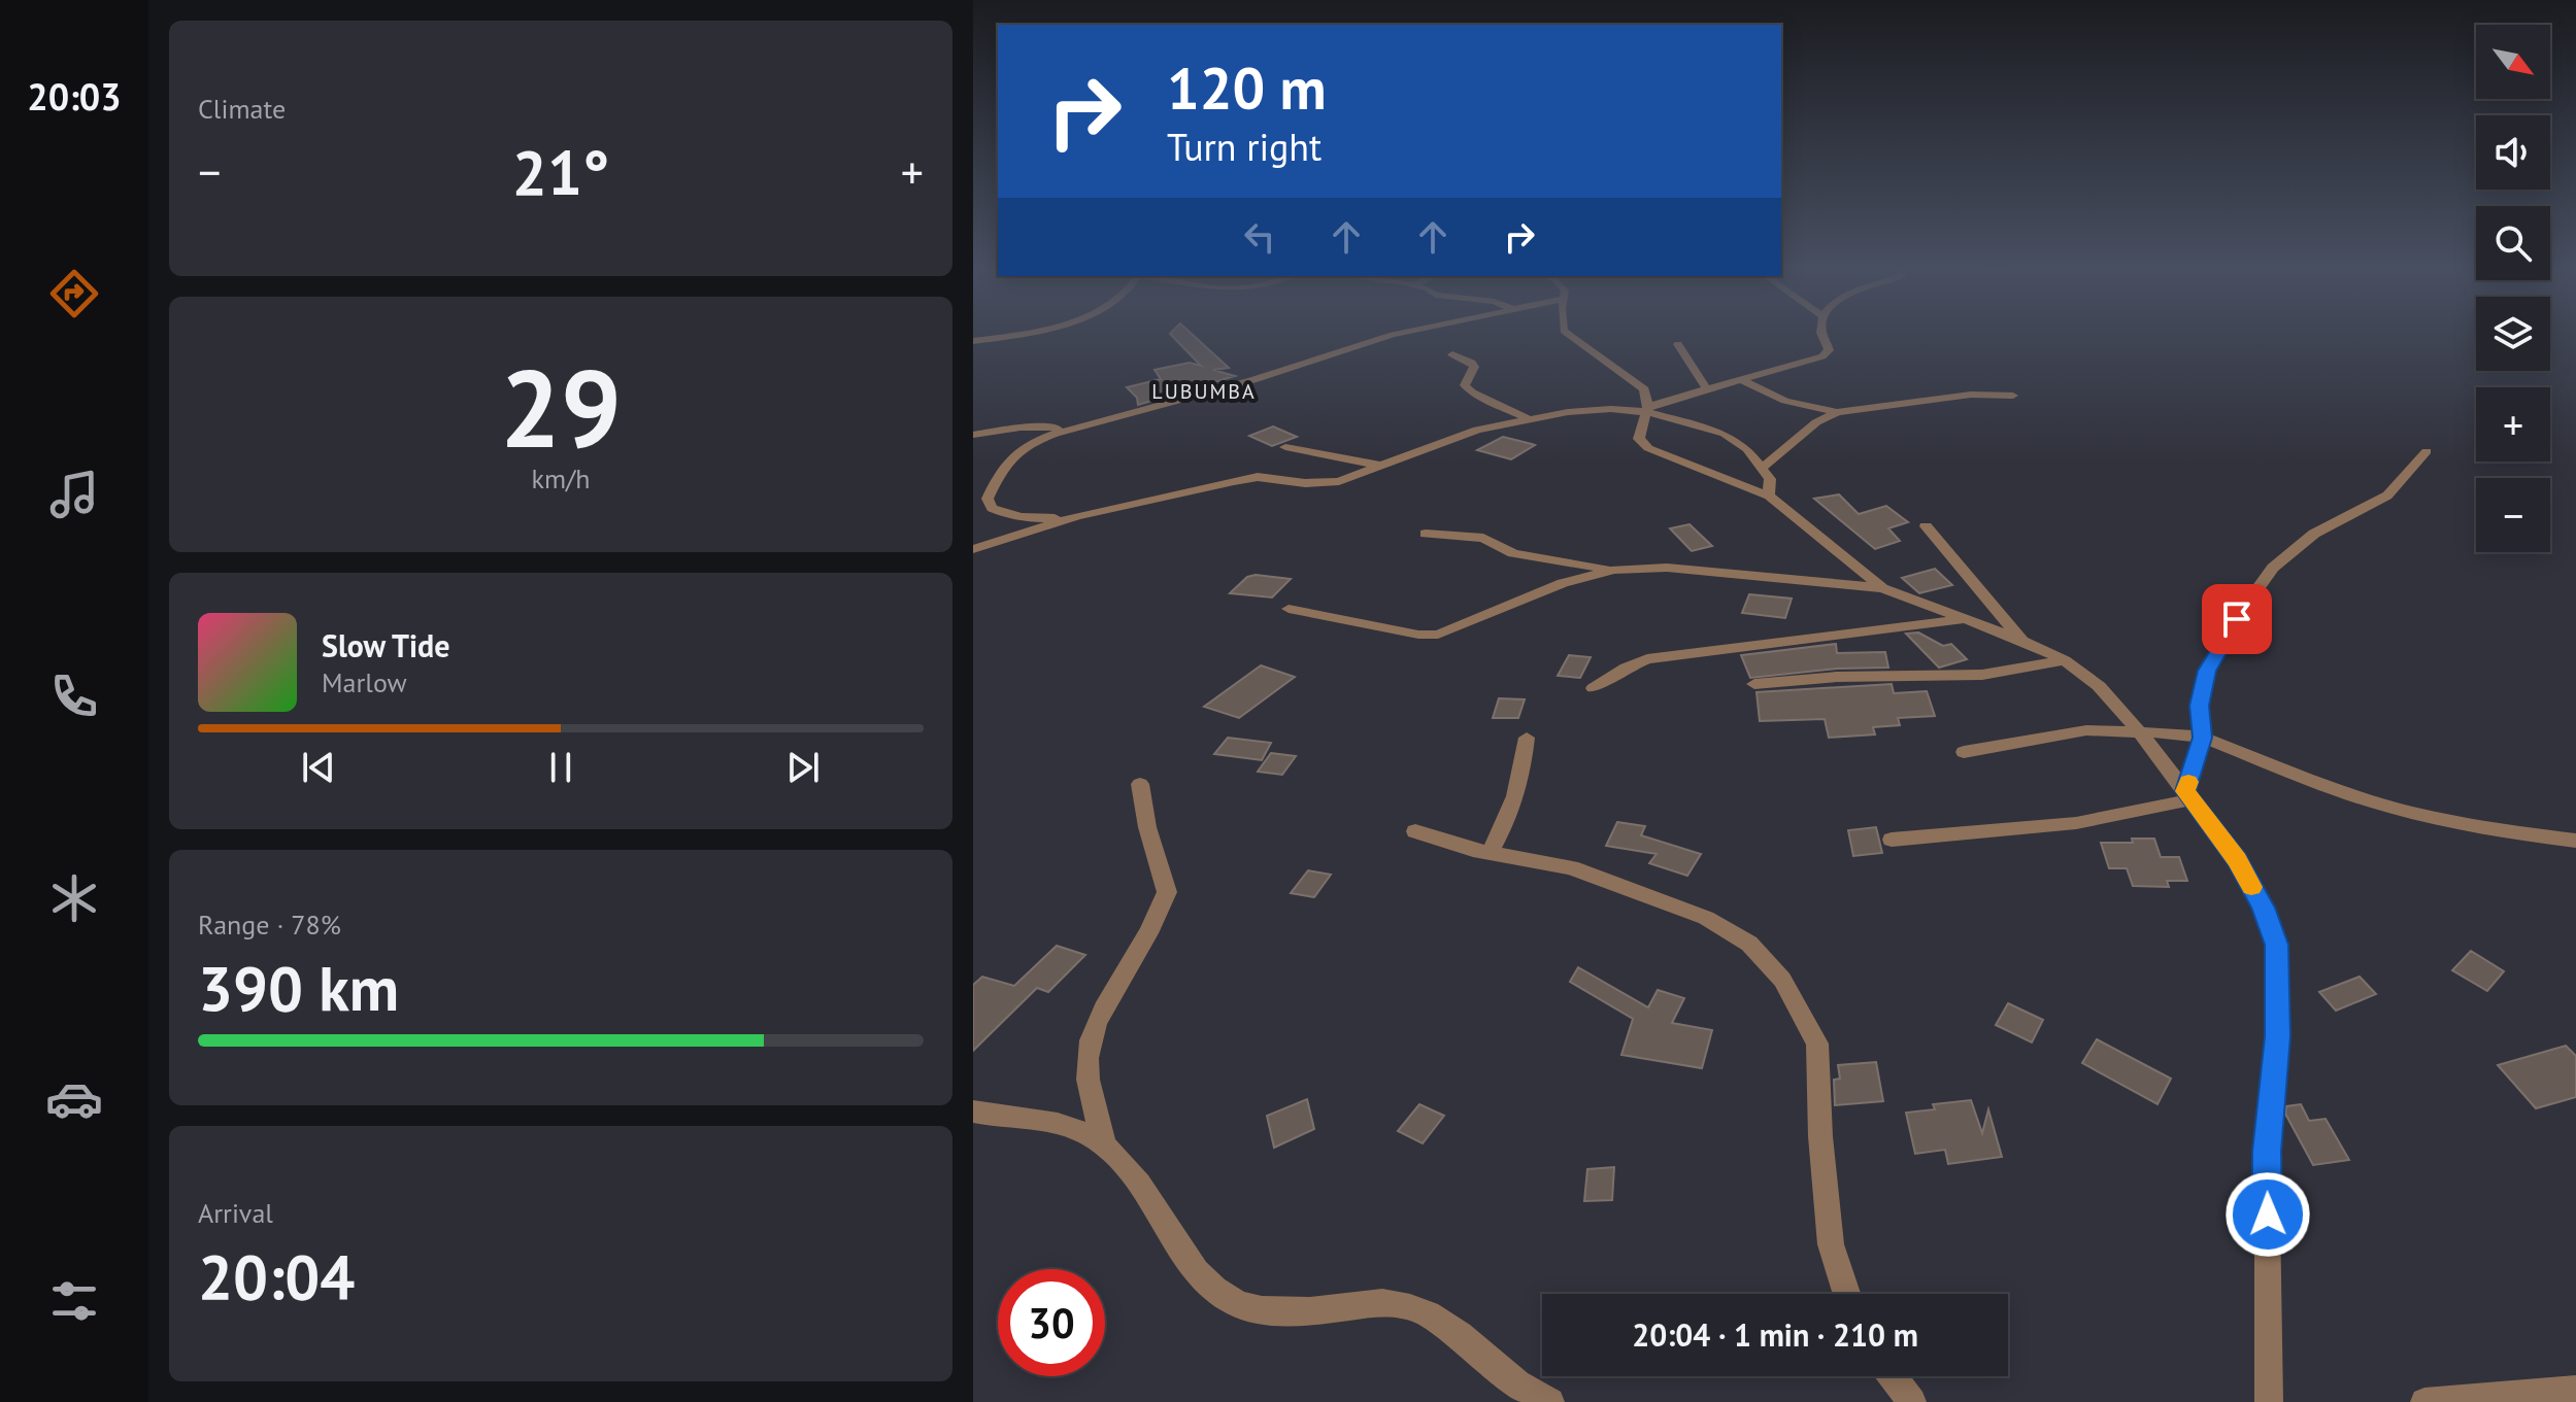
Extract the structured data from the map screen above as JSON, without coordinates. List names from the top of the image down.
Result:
{
  "districts": ["LUBUMBA"],
  "north": "bottom right",
  "page": {
    "tabs": "20:03",
    "tile": [
      "Climate",
      ["29", "km/h"],
      ["Range · 78%", "390 km"],
      ["Arrival", "20:04"]
    ],
    "map_buttons": ["+", "−"],
    "turn": ["120 m", "Turn right"],
    "heat": ["−", "21°", "+"],
    "song": ["Slow Tide", "Marlow"],
    "limit": "30",
    "trip": "20:04 · 1 min · 210 m"
  }
}
